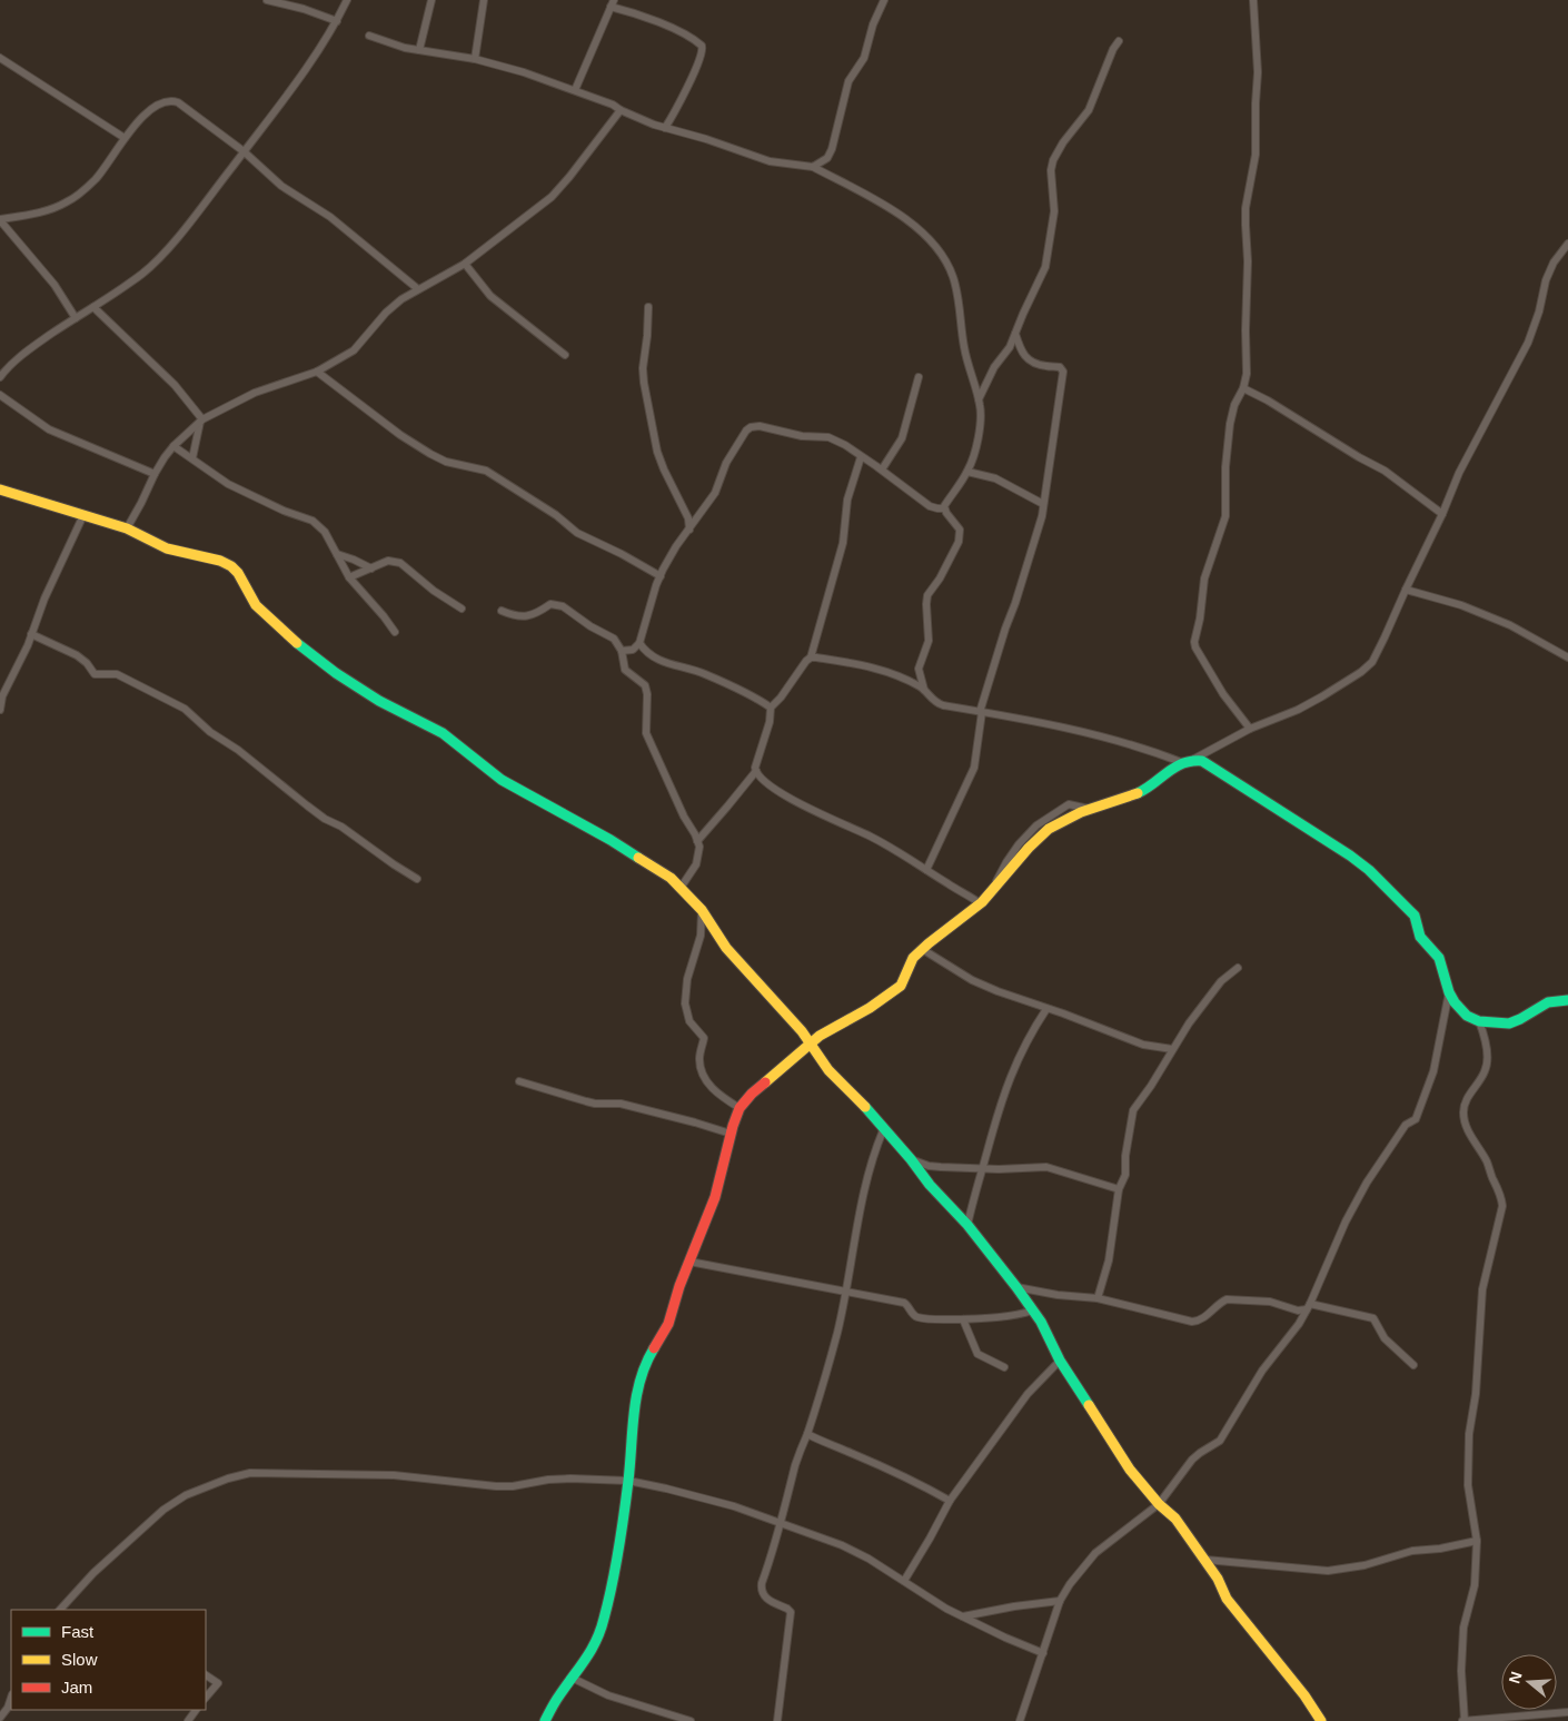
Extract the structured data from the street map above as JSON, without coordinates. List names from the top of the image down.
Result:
{
  "legend": ["Fast", "Slow", "Jam"],
  "north": "left"
}
